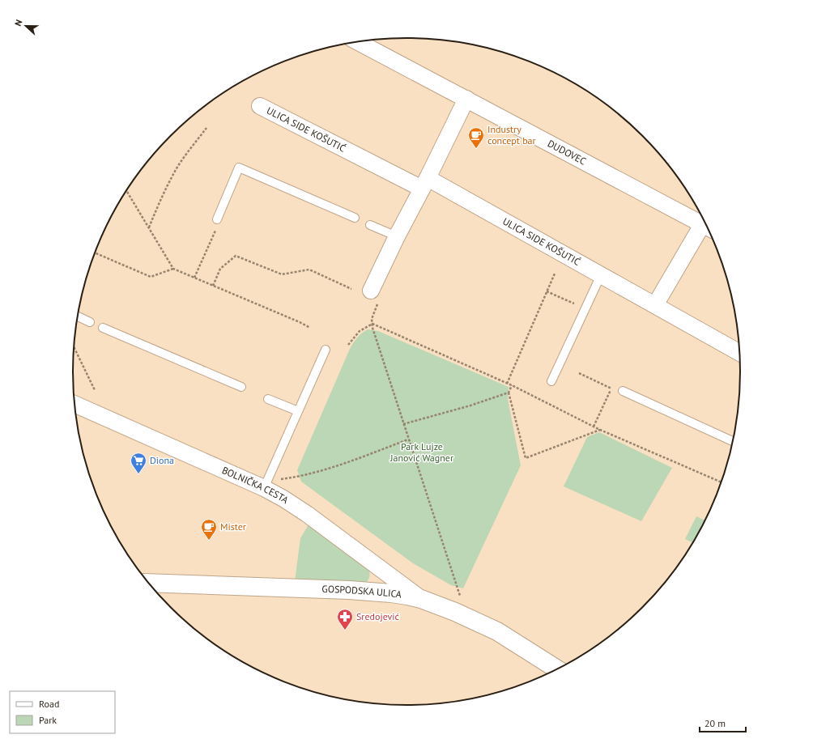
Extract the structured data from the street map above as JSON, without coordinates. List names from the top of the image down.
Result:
{
  "streets": {
    "street": [
      "ULICA SIDE KOŠUTIĆ",
      "DUDOVEC",
      "BOLNIČKA CESTA",
      "GOSPODSKA ULICA"
    ]
  },
  "crossings": [
    ["BOLNIČKA CESTA", "GOSPODSKA ULICA"]
  ],
  "parks": ["Park Lujze Janović Wagner"],
  "places": {
    "cafe": ["Industry concept bar", "Mister"],
    "supermarket": ["Diona"],
    "pharmacy": ["Sredojević"]
  },
  "legend": ["Road", "Park"],
  "scale_bar": "20 m",
  "north": "left"
}
